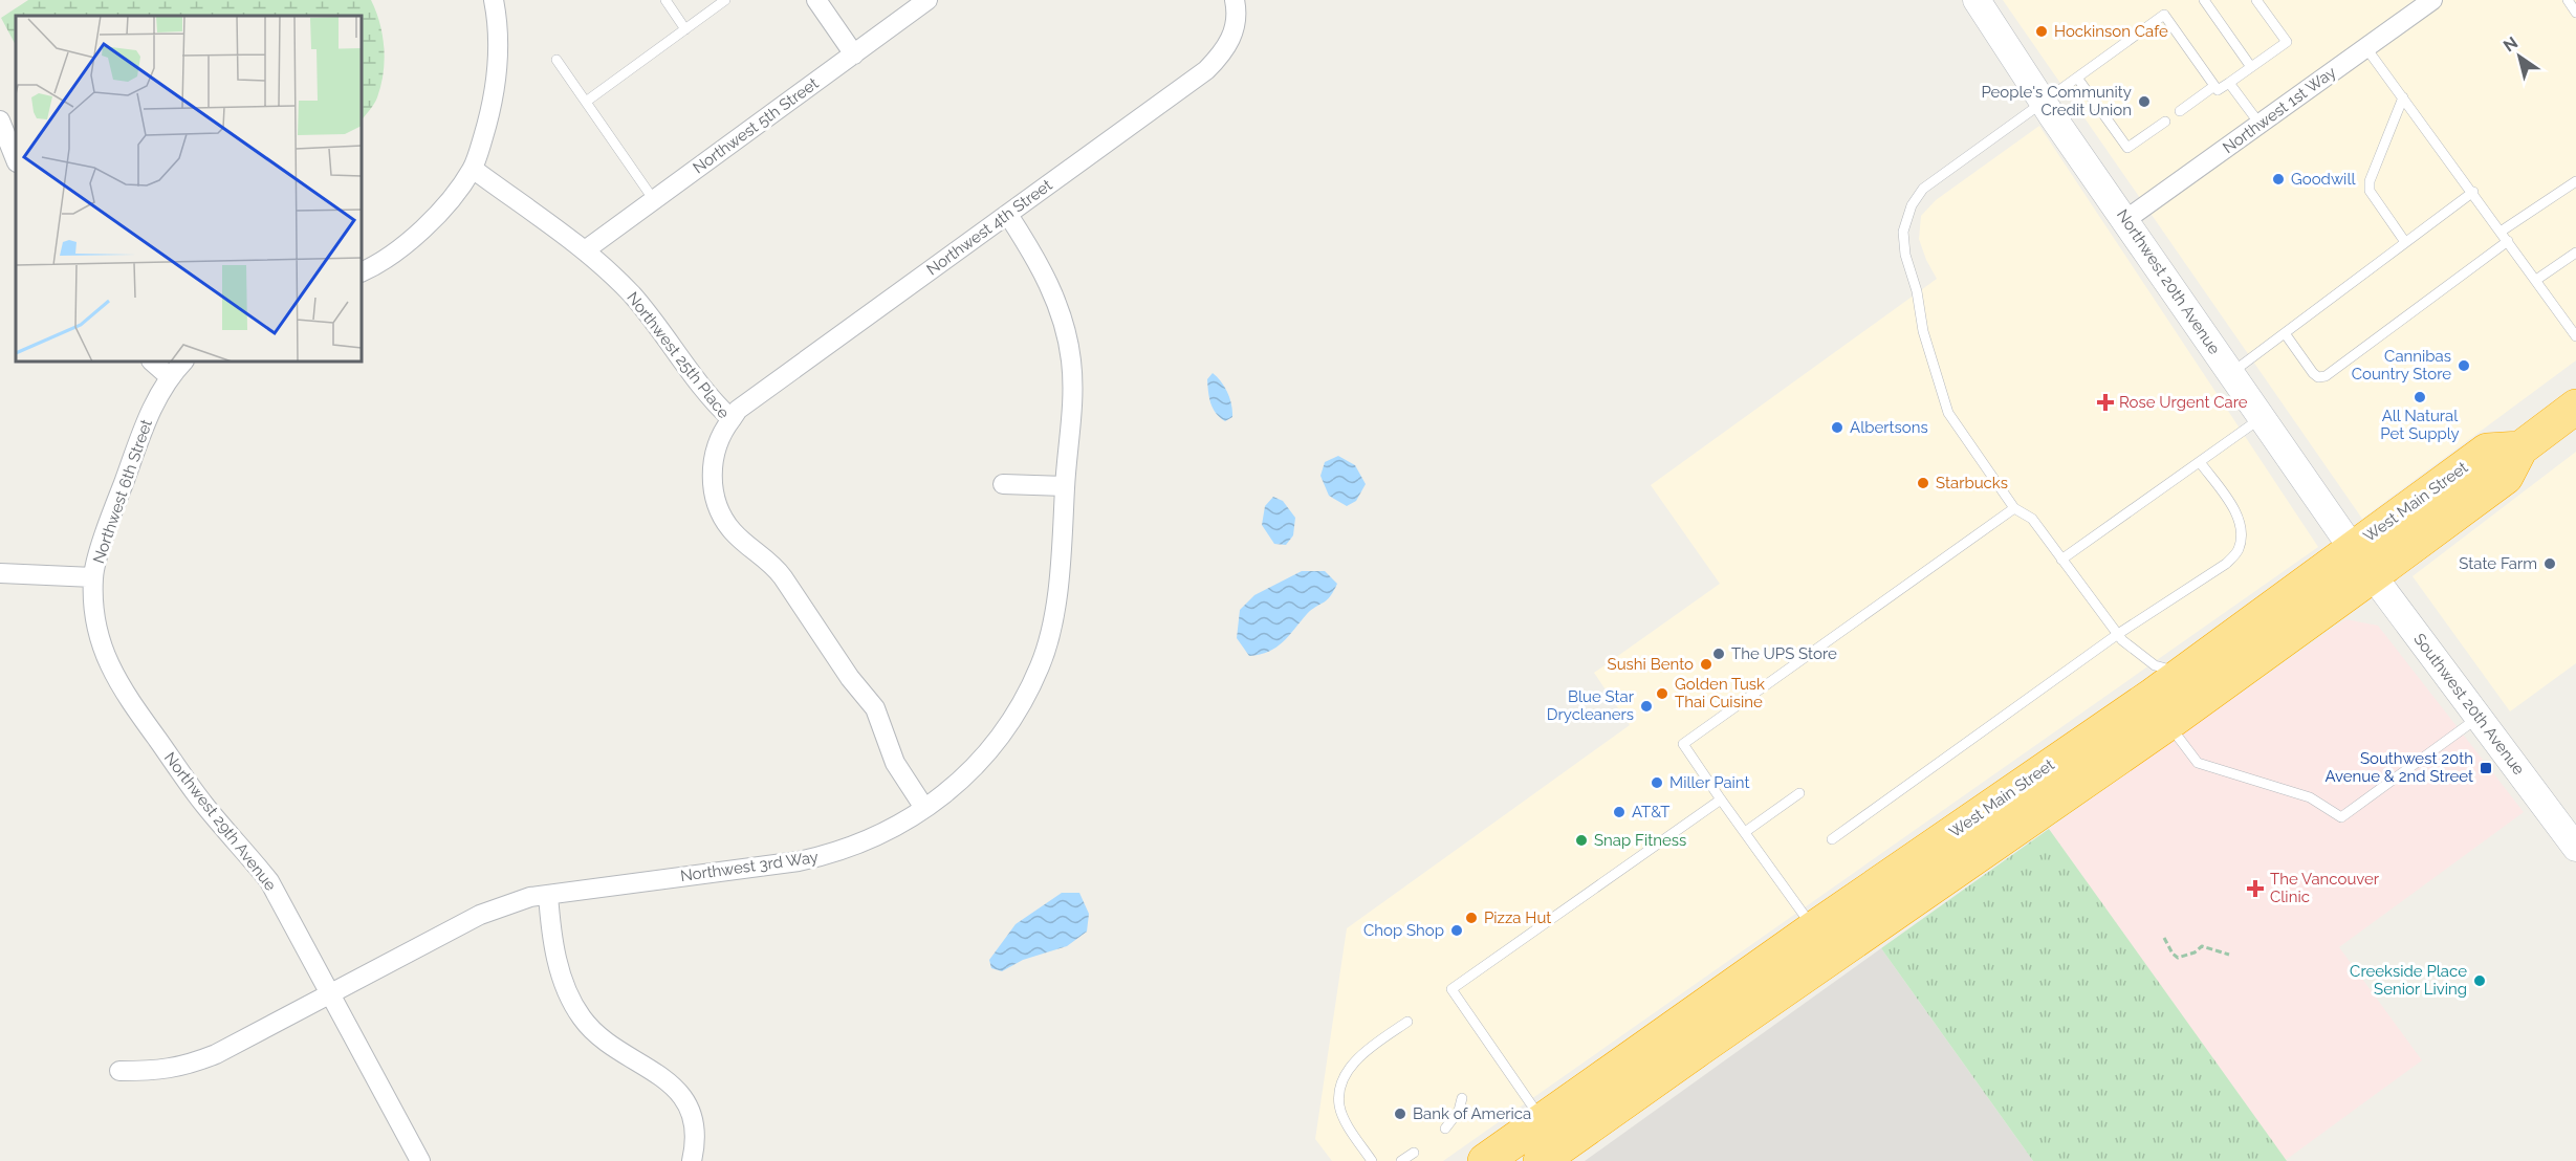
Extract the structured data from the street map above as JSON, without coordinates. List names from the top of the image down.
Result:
{
  "streets": {
    "highway": ["West Main Street"],
    "street": [
      "Northwest 1st Way",
      "Northwest 5th Street",
      "Northwest 4th Street",
      "Northwest 20th Avenue",
      "Northwest 25th Place",
      "Northwest 6th Street",
      "Southwest 20th Avenue",
      "Northwest 29th Avenue",
      "Northwest 3rd Way"
    ]
  },
  "crossings": [
    ["Northwest 1st Way", "Northwest 20th Avenue"],
    ["Northwest 5th Street", "Northwest 25th Place"],
    ["Northwest 4th Street", "Northwest 25th Place"],
    ["Northwest 4th Street", "Northwest 3rd Way"],
    ["Northwest 20th Avenue", "West Main Street"],
    ["Northwest 20th Avenue", "Southwest 20th Avenue"],
    ["Northwest 25th Place", "Northwest 3rd Way"],
    ["Northwest 6th Street", "Northwest 29th Avenue"],
    ["West Main Street", "Southwest 20th Avenue"],
    ["Northwest 29th Avenue", "Northwest 3rd Way"]
  ],
  "places": {
    "other": [
      "Hockinson Cafe",
      "People's Community Credit Union",
      "Goodwill",
      "Cannibas Country Store",
      "All Natural Pet Supply",
      "Albertsons",
      "Starbucks",
      "State Farm",
      "The UPS Store",
      "Sushi Bento",
      "Golden Tusk Thai Cuisine",
      "Blue Star Drycleaners",
      "Miller Paint",
      "AT&T",
      "Snap Fitness",
      "Pizza Hut",
      "Chop Shop",
      "Creekside Place Senior Living",
      "Bank of America"
    ],
    "health": ["Rose Urgent Care", "The Vancouver Clinic"],
    "transit": ["Southwest 20th Avenue & 2nd Street"]
  },
  "north": "top left"
}
